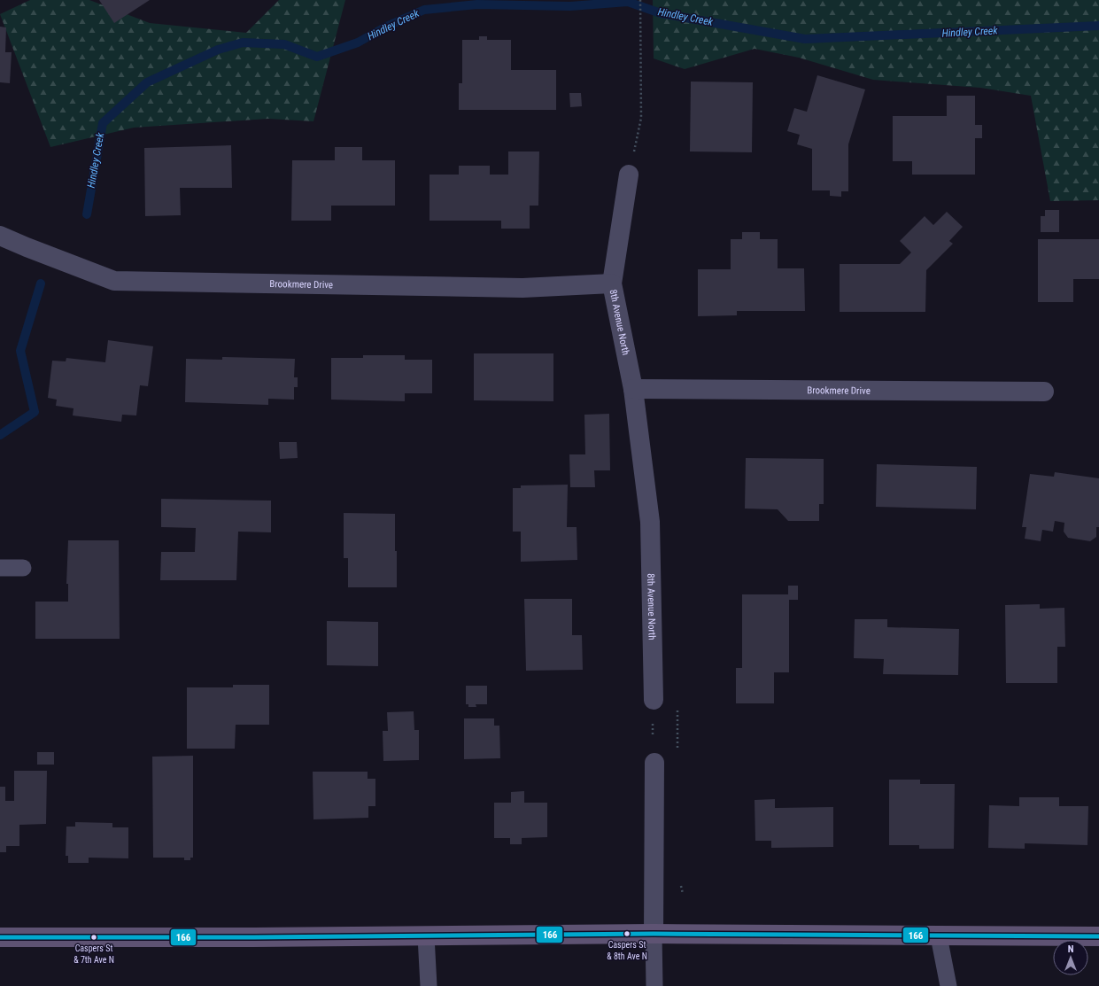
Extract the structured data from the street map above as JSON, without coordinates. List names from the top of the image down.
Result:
{
  "streets": {
    "street": ["Brookmere Drive", "8th Avenue North"]
  },
  "crossings": [
    ["Brookmere Drive", "8th Avenue North"]
  ],
  "water": ["Hindley Creek"],
  "places": ["Caspers St & 8th Ave N", "Caspers St & 7th Ave N"],
  "lines": ["transit line 166"],
  "north": "top"
}
